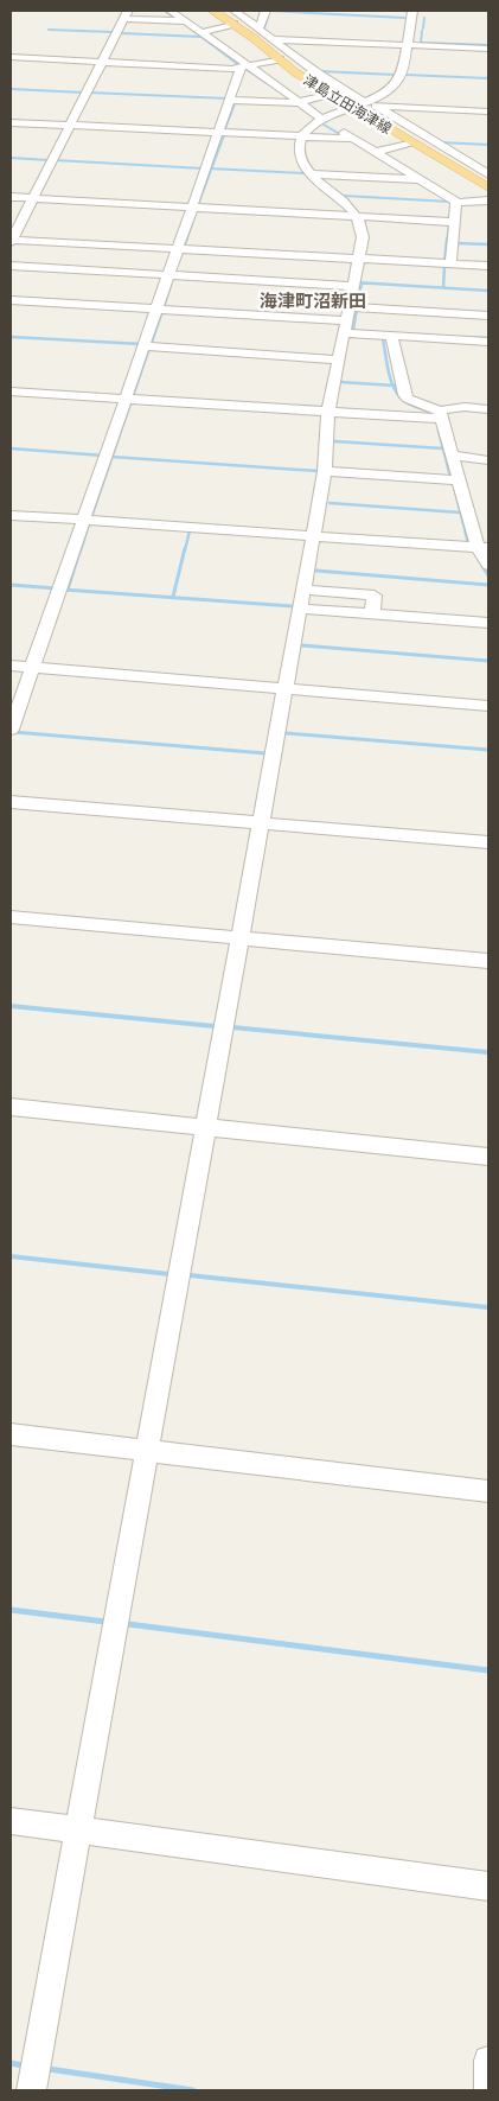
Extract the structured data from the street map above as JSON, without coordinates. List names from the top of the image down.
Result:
{
  "streets": {
    "main road": ["津島立田海津線"]
  },
  "districts": ["海津町沼新田"]
}
